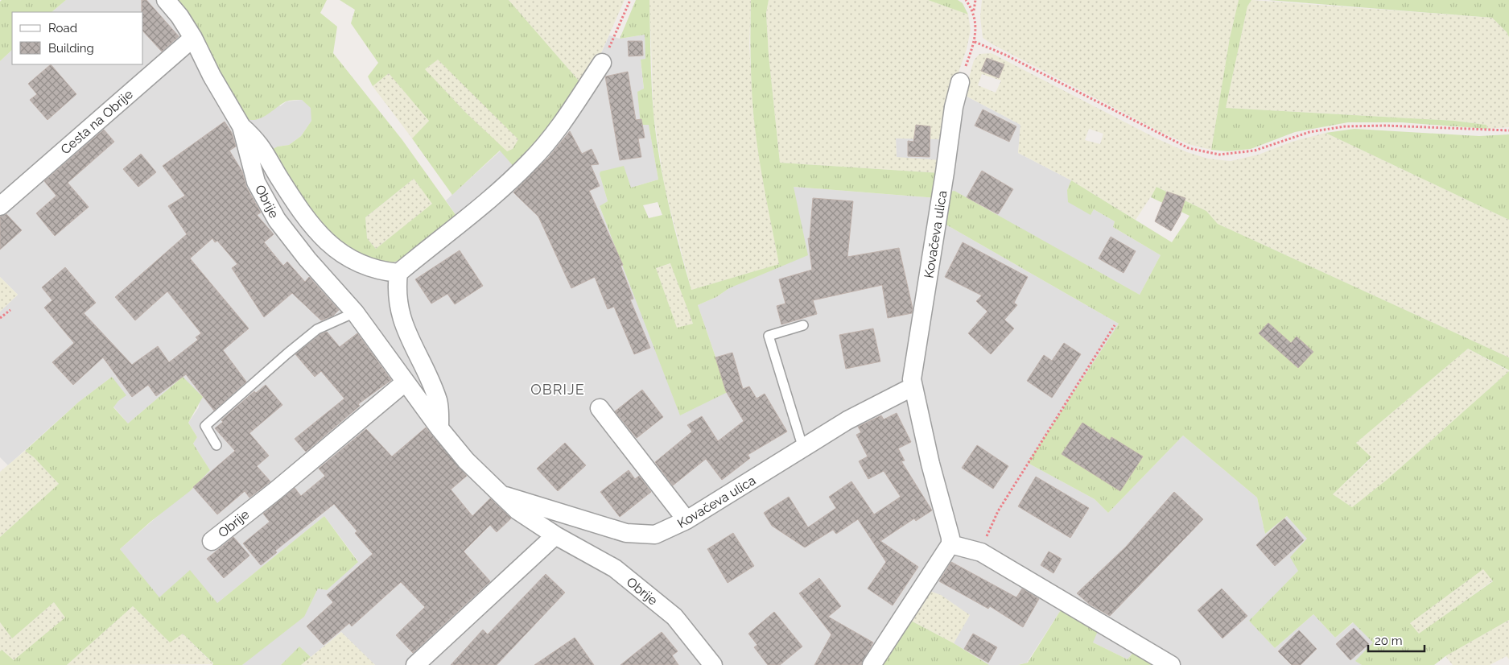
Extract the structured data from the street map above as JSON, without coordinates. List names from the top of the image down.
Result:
{
  "streets": {
    "street": ["Cesta na Obrije", "Obrije", "Kovačeva ulica"]
  },
  "crossings": [
    ["Cesta na Obrije", "Obrije"],
    ["Obrije", "Kovačeva ulica"]
  ],
  "districts": ["OBRIJE"],
  "legend": ["Road", "Building"],
  "scale_bar": "20 m"
}
